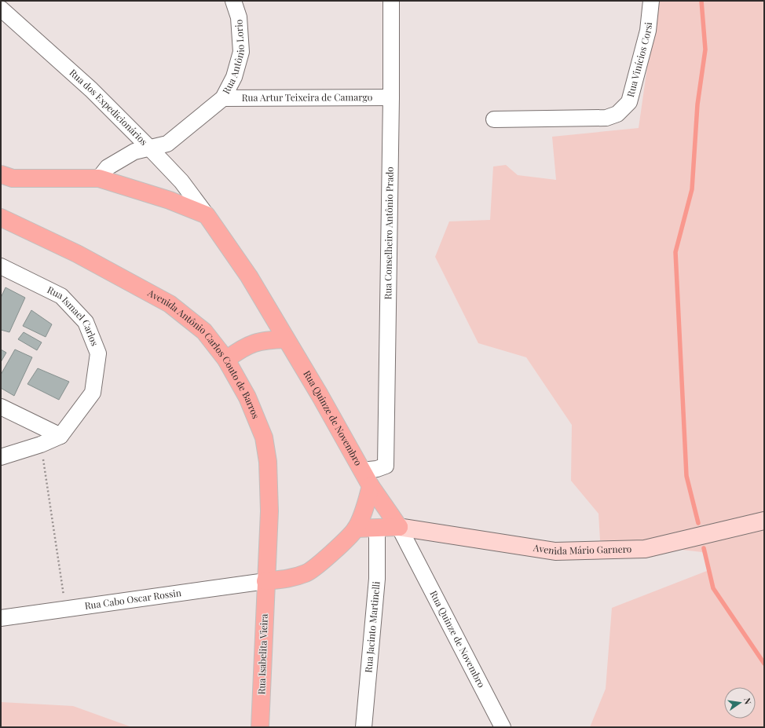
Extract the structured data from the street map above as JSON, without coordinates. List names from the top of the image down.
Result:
{
  "streets": {
    "main road": [
      "Avenida Antônio Carlos Couto de Barros",
      "Rua Quinze de Novembro",
      "Avenida Mário Garnero",
      "Rua Isabelita Vieira"
    ],
    "street": [
      "Rua Antônio Lorio",
      "Rua Vinícios Corsi",
      "Rua Artur Teixeira de Camargo",
      "Rua dos Expedicionários",
      "Rua Conselheiro Antônio Prado",
      "Rua Ismael Carlos",
      "Rua Cabo Oscar Rossin",
      "Rua Jacinto Martinelli"
    ]
  },
  "crossings": [
    ["Rua Antônio Lorio", "Rua Artur Teixeira de Camargo"],
    ["Rua Antônio Lorio", "Rua dos Expedicionários"],
    ["Rua Artur Teixeira de Camargo", "Rua Conselheiro Antônio Prado"],
    ["Rua dos Expedicionários", "Rua Quinze de Novembro"],
    ["Rua Conselheiro Antônio Prado", "Rua Quinze de Novembro"],
    ["Avenida Antônio Carlos Couto de Barros", "Rua Cabo Oscar Rossin"],
    ["Avenida Antônio Carlos Couto de Barros", "Rua Isabelita Vieira"],
    ["Rua Quinze de Novembro", "Avenida Mário Garnero"],
    ["Rua Cabo Oscar Rossin", "Rua Isabelita Vieira"]
  ],
  "north": "right"
}
